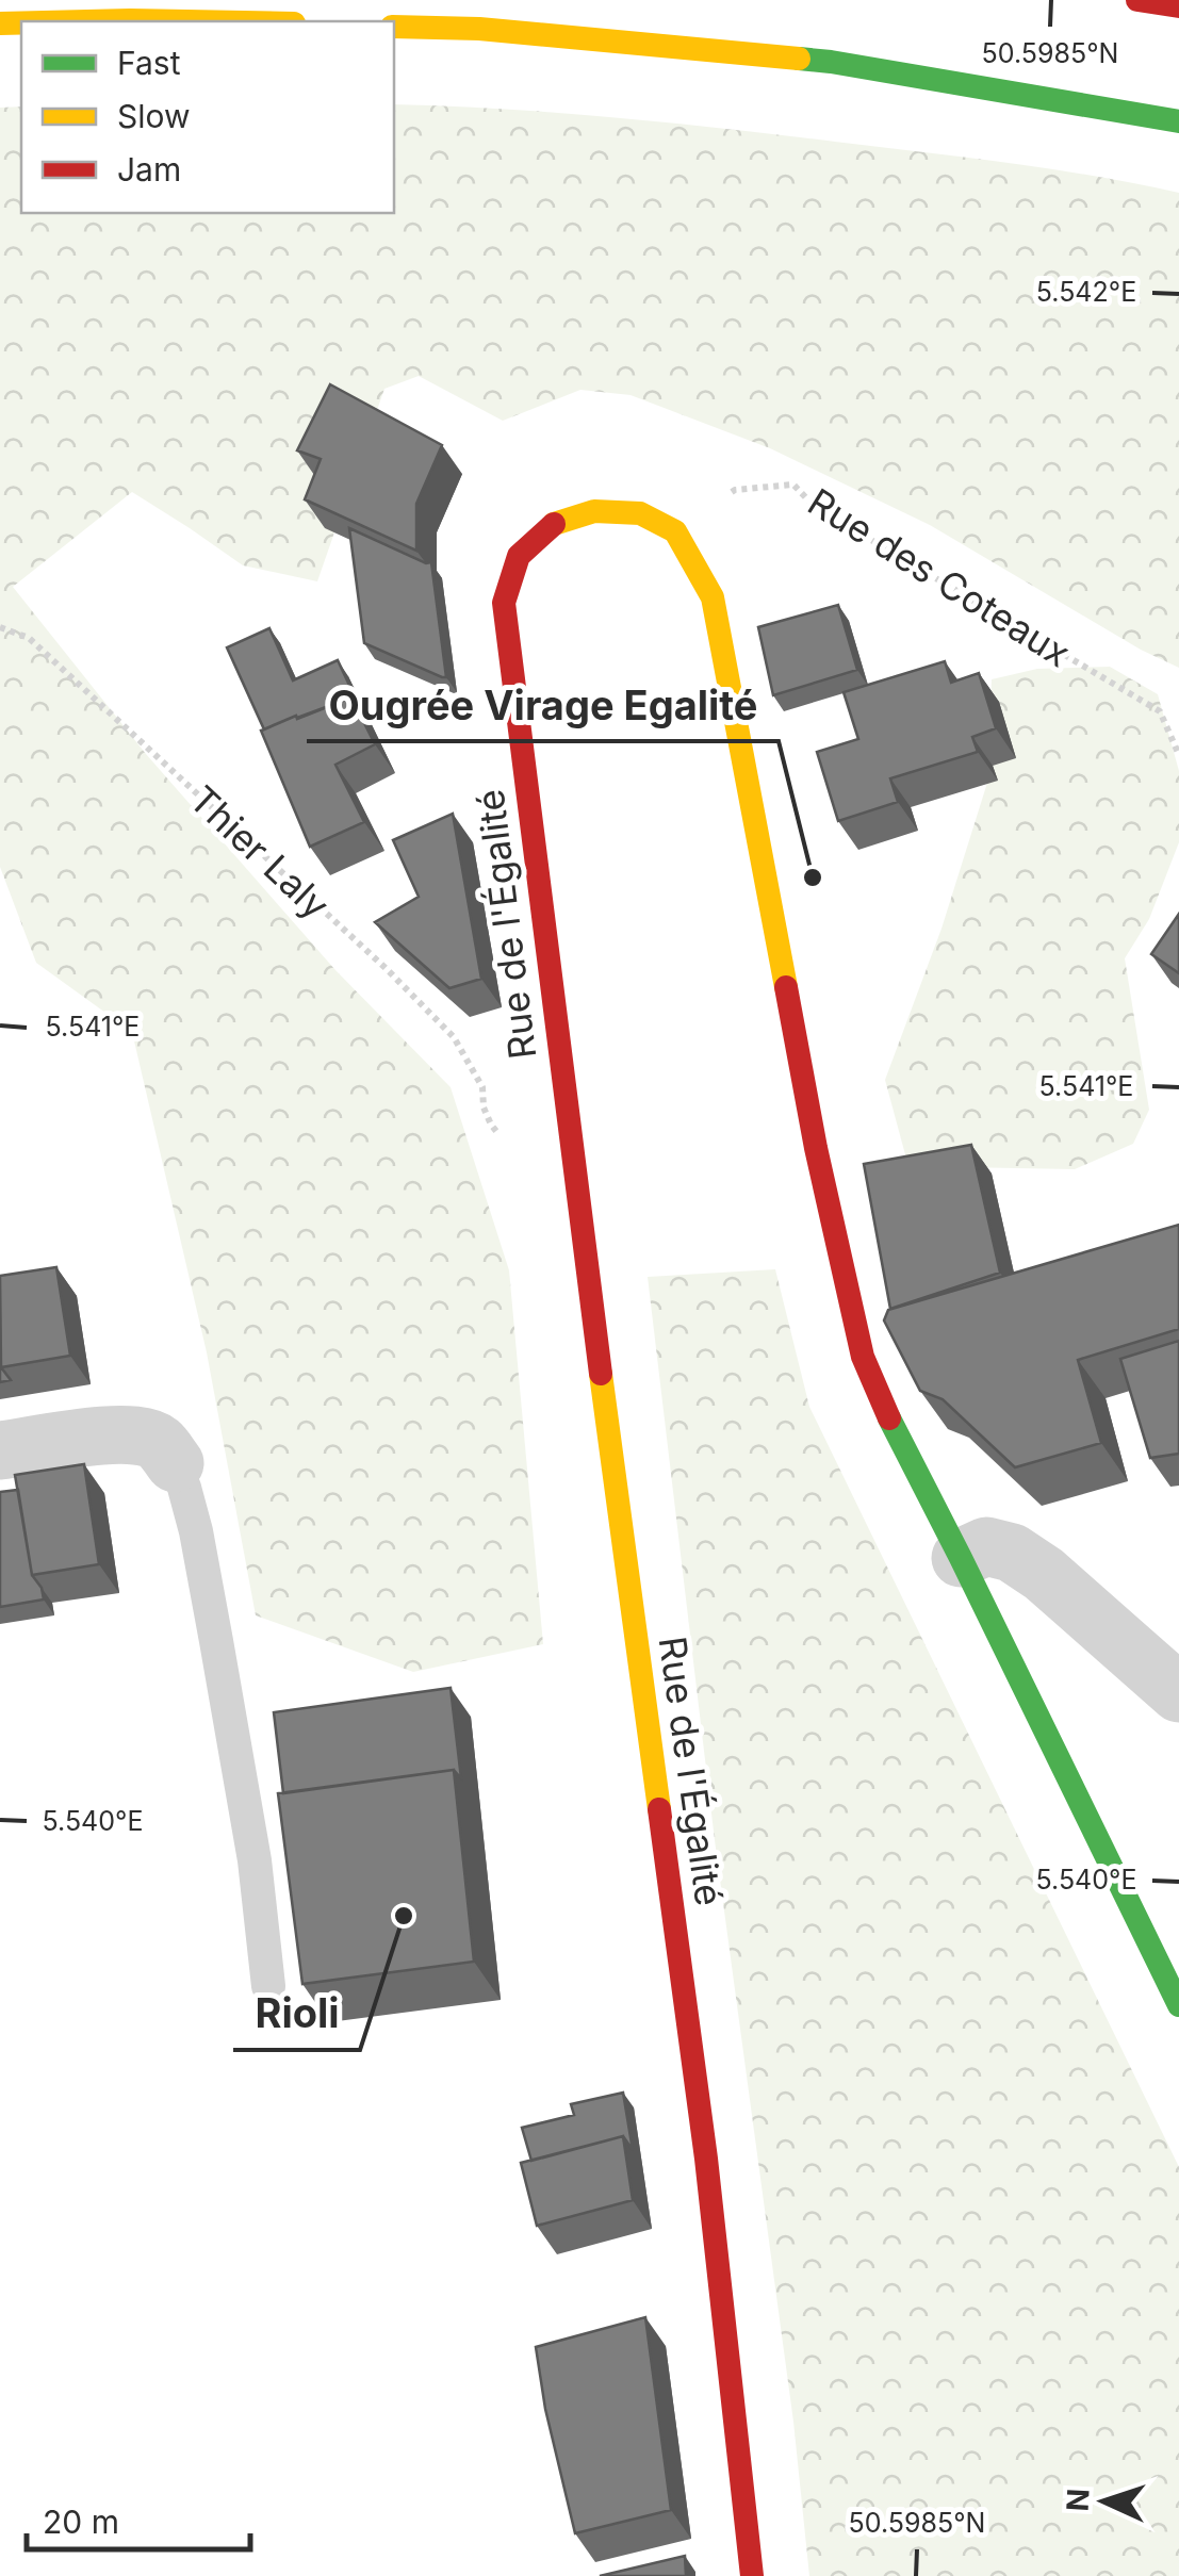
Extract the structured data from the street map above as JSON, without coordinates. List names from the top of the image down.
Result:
{
  "streets": {
    "main road": ["Rue de l'Égalité"],
    "path": ["Rue des Coteaux", "Thier Laly"]
  },
  "crossings": [
    ["Rue des Coteaux", "Rue de l'Égalité"]
  ],
  "places": ["Ougrée Virage Egalité", "Rioli"],
  "legend": ["Fast", "Slow", "Jam"],
  "scale_bar": "20 m",
  "north": "left",
  "coordinates": [
    "50.5985°N",
    "5.542°E",
    "5.541°E",
    "5.540°E"
  ]
}
